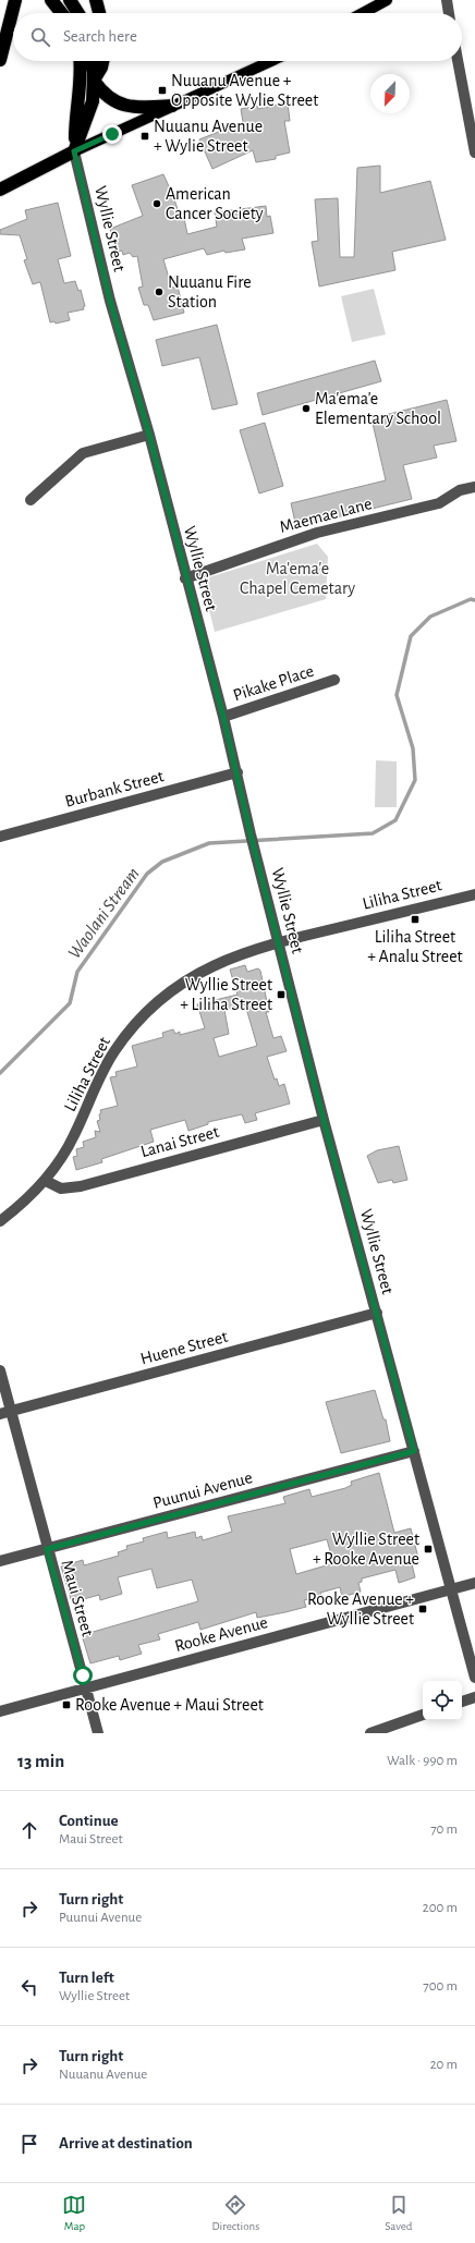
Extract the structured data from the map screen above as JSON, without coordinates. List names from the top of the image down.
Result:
{
  "streets": {
    "street": [
      "Wyllie Street",
      "Maemae Lane",
      "Pikake Place",
      "Burbank Street",
      "Liliha Street",
      "Lanai Street",
      "Huene Street",
      "Puunui Avenue",
      "Maui Street",
      "Rooke Avenue"
    ]
  },
  "crossings": [
    ["Wyllie Street", "Maemae Lane"],
    ["Wyllie Street", "Pikake Place"],
    ["Wyllie Street", "Burbank Street"],
    ["Wyllie Street", "Liliha Street"],
    ["Wyllie Street", "Lanai Street"],
    ["Wyllie Street", "Huene Street"],
    ["Wyllie Street", "Puunui Avenue"],
    ["Wyllie Street", "Rooke Avenue"],
    ["Liliha Street", "Lanai Street"],
    ["Huene Street", "Maui Street"],
    ["Puunui Avenue", "Maui Street"],
    ["Maui Street", "Rooke Avenue"]
  ],
  "water": ["Waolani Stream"],
  "parks": ["Ma'ema'e Chapel Cemetary"],
  "places": {
    "transit": [
      "Nuuanu Avenue + Opposite Wylie Street",
      "Nuuanu Avenue + Wylie Street",
      "Liliha Street + Analu Street",
      "Wyllie Street + Liliha Street",
      "Wyllie Street + Rooke Avenue",
      "Rooke Avenue + Wyllie Street",
      "Rooke Avenue + Maui Street"
    ],
    "other": ["American Cancer Society", "Nuuanu Fire Station", "Ma'ema'e Elementary School"]
  },
  "north": "bottom left",
  "page": {
    "search": "Search here",
    "heading": ["13 min", "Walk · 990 m"],
    "list": [
      ["Continue", "Maui Street", "70 m"],
      ["Turn right", "Puunui Avenue", "200 m"],
      ["Turn left", "Wyllie Street", "700 m"],
      ["Turn right", "Nuuanu Avenue", "20 m"],
      "Arrive at destination"
    ],
    "nav": ["Map", "Directions", "Saved"]
  }
}
